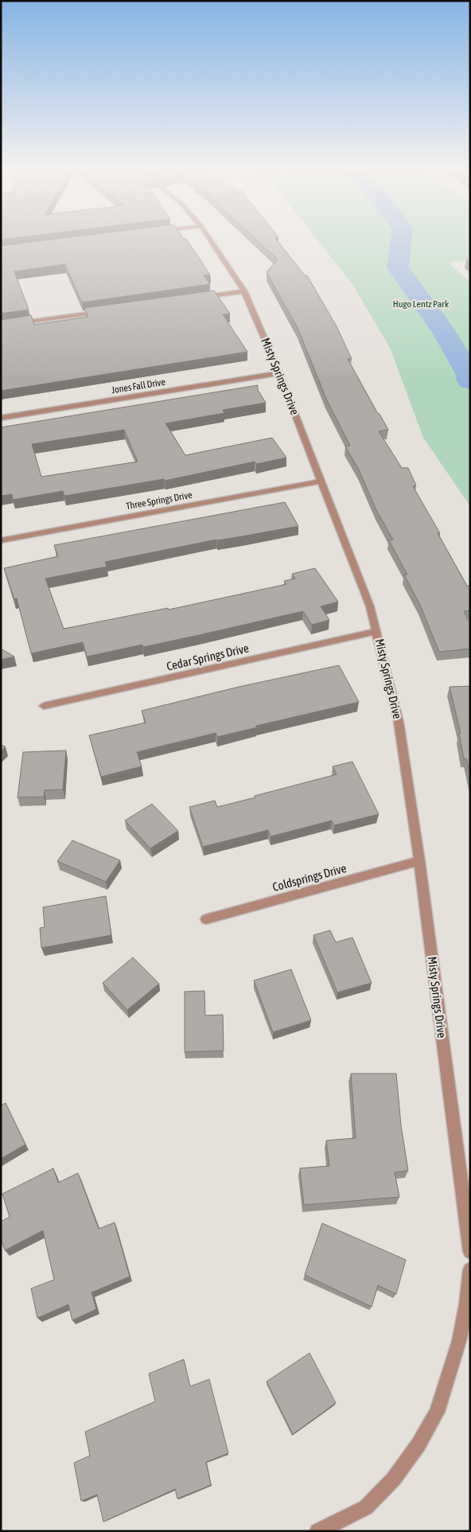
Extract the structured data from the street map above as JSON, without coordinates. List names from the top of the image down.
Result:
{
  "streets": {
    "street": [
      "Misty Springs Drive",
      "Jones Fall Drive",
      "Three Springs Drive",
      "Cedar Springs Drive",
      "Coldsprings Drive"
    ]
  },
  "crossings": [
    ["Misty Springs Drive", "Jones Fall Drive"],
    ["Misty Springs Drive", "Three Springs Drive"],
    ["Misty Springs Drive", "Cedar Springs Drive"],
    ["Misty Springs Drive", "Coldsprings Drive"]
  ],
  "parks": ["Hugo Lentz Park"]
}
